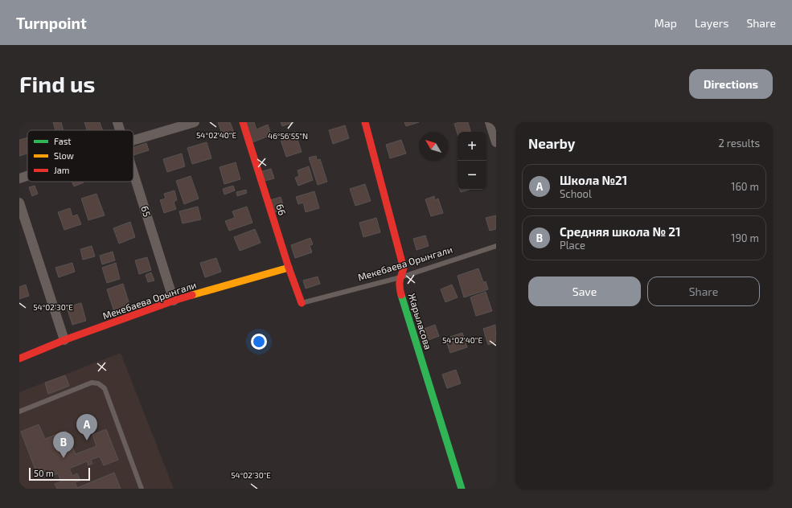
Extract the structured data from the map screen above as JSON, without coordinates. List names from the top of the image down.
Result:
{
  "streets": {
    "street": [
      "66",
      "65",
      "Мекебаева Орынгали",
      "Жарыласова"
    ]
  },
  "crossings": [
    ["66", "Мекебаева Орынгали"],
    ["65", "Мекебаева Орынгали"],
    ["Мекебаева Орынгали", "Жарыласова"]
  ],
  "legend": ["Fast", "Slow", "Jam"],
  "scale_bar": "50 m",
  "north": "top left",
  "page": {
    "header": "Turnpoint",
    "nav": ["Map", "Layers", "Share"],
    "buttons": [
      "Directions",
      ["Save", "Share"]
    ],
    "title": "Find us",
    "heading": ["Nearby", "2 results"],
    "map_buttons": ["+", "−"],
    "list": [
      {
        "mark": "A",
        "name": "Школа №21",
        "note": "School",
        "value": "160 m"
      },
      {
        "mark": "B",
        "name": "Средняя школа № 21",
        "note": "Place",
        "value": "190 m"
      }
    ],
    "pins": ["A", "B"],
    "scale": "50 m"
  },
  "coordinates": ["54°02'40\"E", "46°56'55\"N", "54°02'30\"E"]
}
